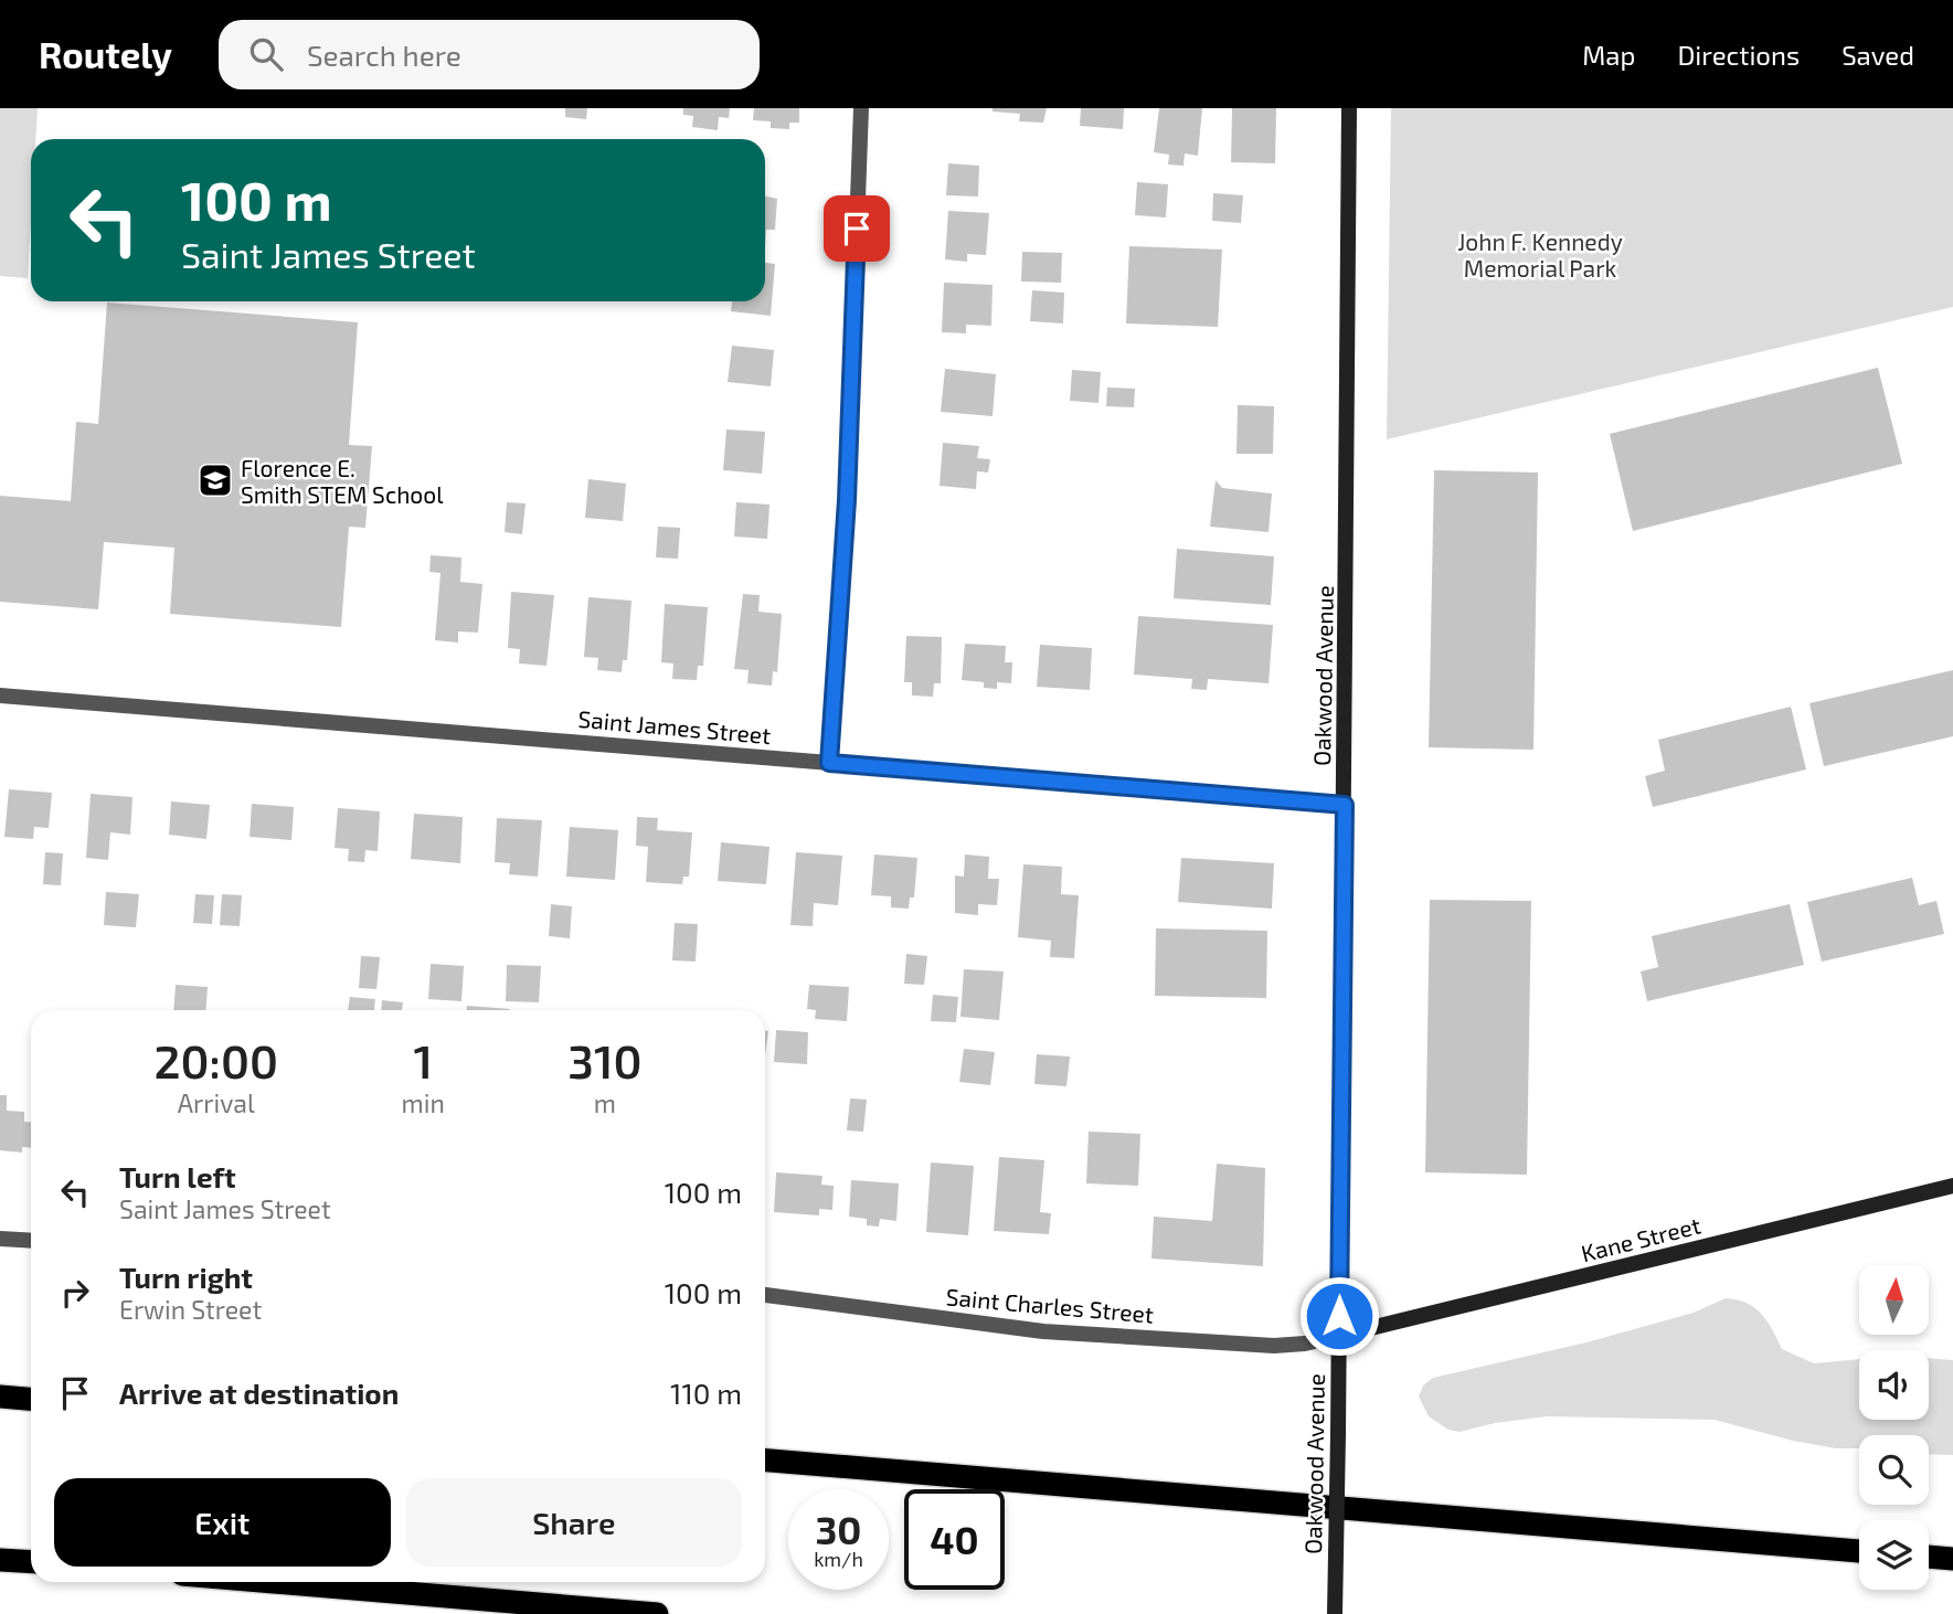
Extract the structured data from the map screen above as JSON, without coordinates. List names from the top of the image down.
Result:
{
  "streets": {
    "street": [
      "Oakwood Avenue",
      "Saint James Street",
      "Kane Street",
      "Saint Charles Street"
    ]
  },
  "crossings": [
    ["Oakwood Avenue", "Saint James Street"],
    ["Oakwood Avenue", "Kane Street"],
    ["Oakwood Avenue", "Saint Charles Street"],
    ["Kane Street", "Saint Charles Street"]
  ],
  "parks": ["John F. Kennedy Memorial Park"],
  "places": {
    "school or university": ["Florence E. Smith STEM School"]
  },
  "north": "top",
  "page": {
    "header": "Routely",
    "search": "Search here",
    "nav": ["Map", "Directions", "Saved"],
    "turn": ["100 m", "Saint James Street"],
    "eta": [
      "20:00",
      "Arrival",
      "1",
      "min",
      "310",
      "m"
    ],
    "list": [
      {
        "name": "Turn left",
        "note": "Saint James Street",
        "value": "100 m"
      },
      {
        "name": "Turn right",
        "note": "Erwin Street",
        "value": "100 m"
      },
      {
        "name": "Arrive at destination",
        "value": "110 m"
      }
    ],
    "buttons": ["Exit", "Share"],
    "speed": "30 km/h",
    "limit": "40"
  }
}
